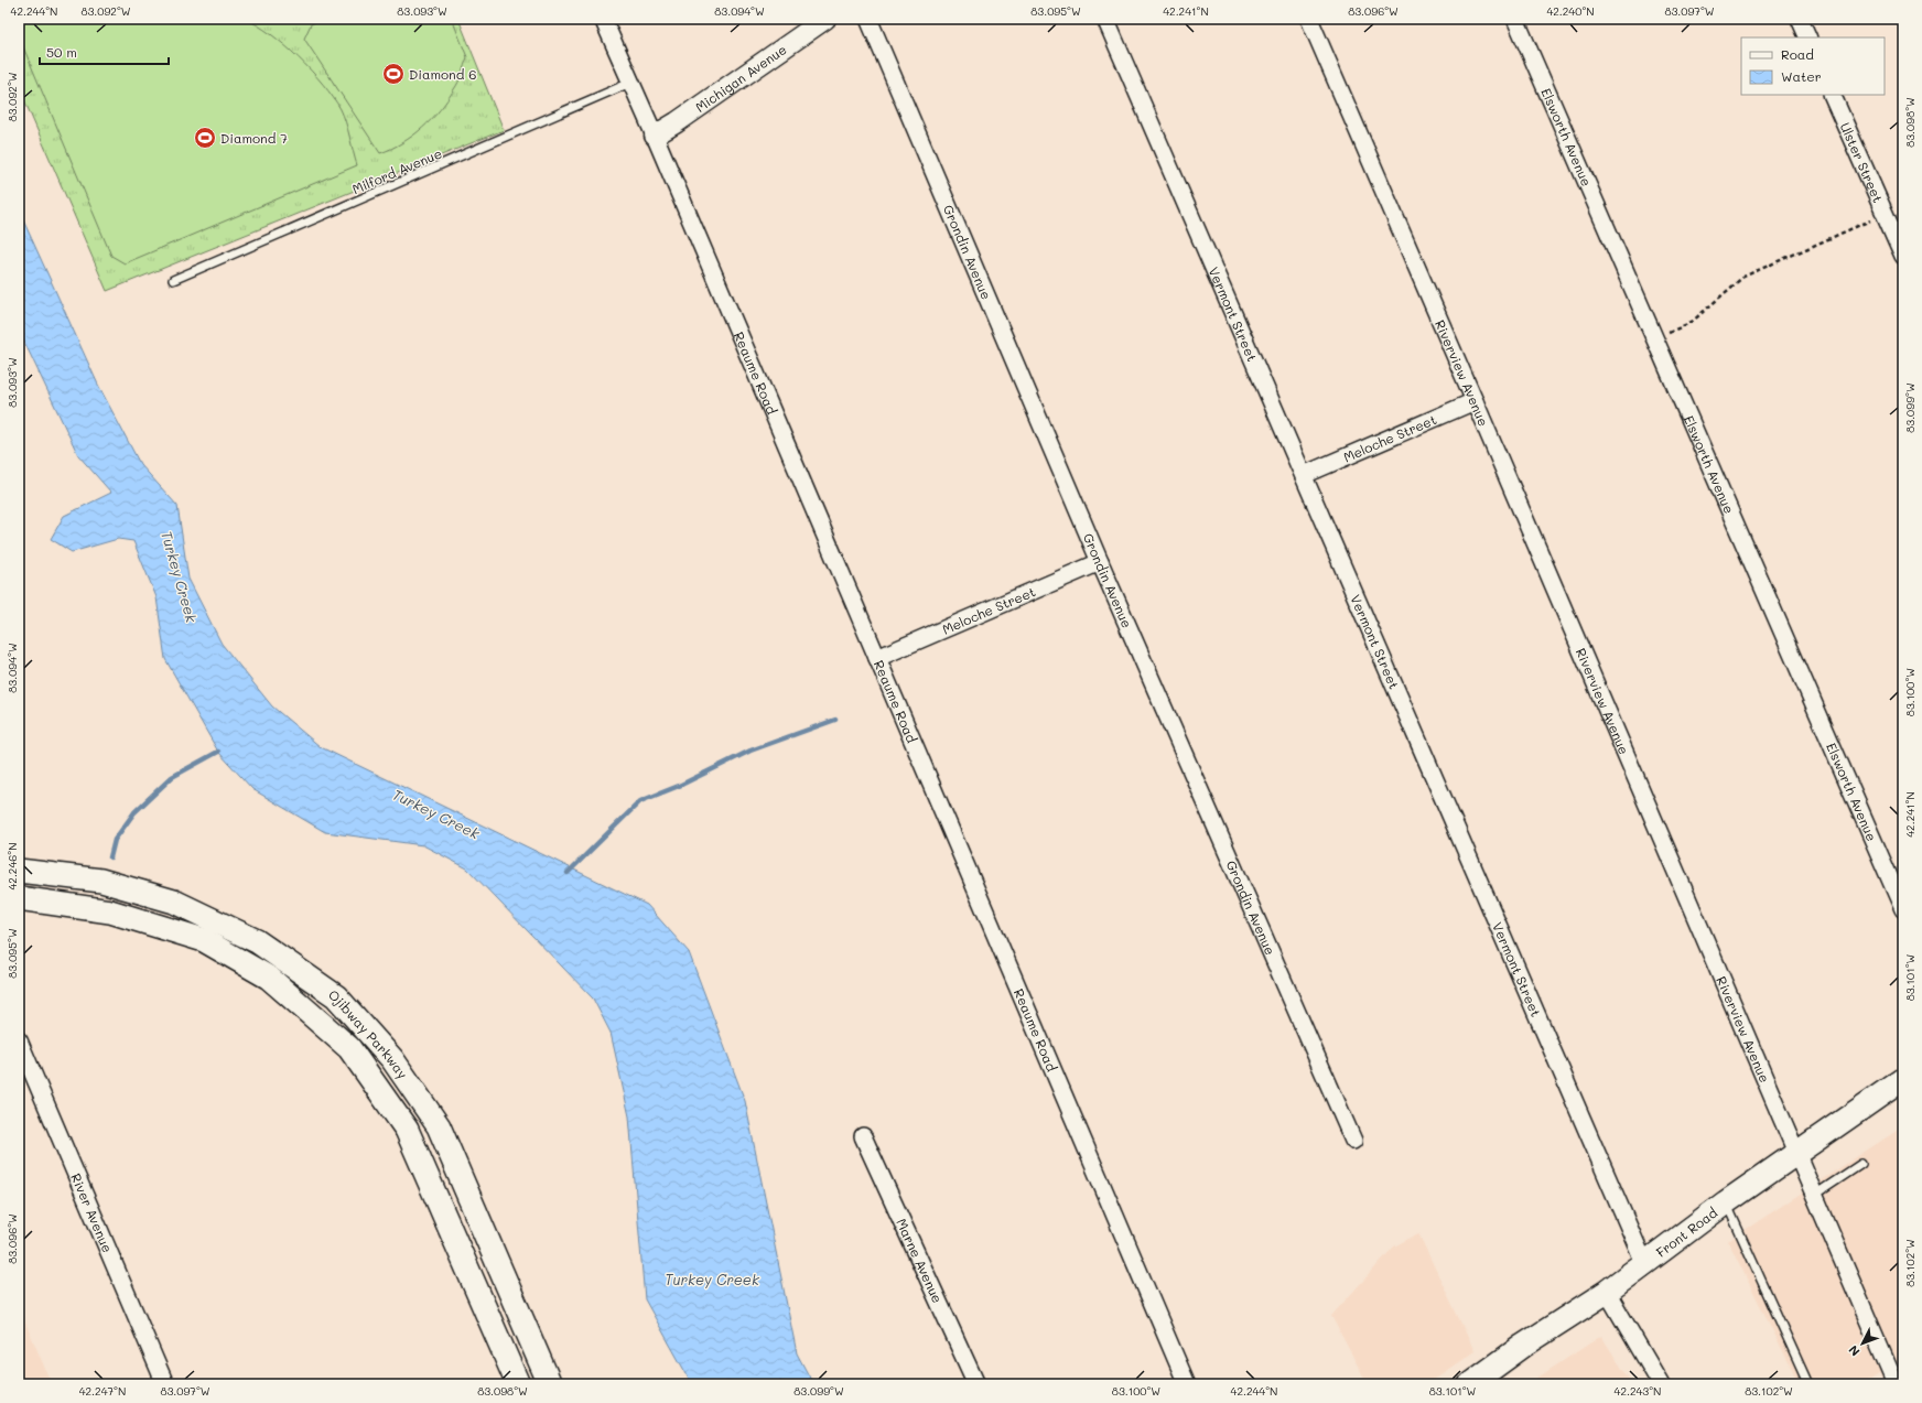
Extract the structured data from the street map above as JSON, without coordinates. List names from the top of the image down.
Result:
{
  "streets": {
    "main road": ["Ojibway Parkway", "Front Road"],
    "street": [
      "Michigan Avenue",
      "Elsworth Avenue",
      "Ulster Street",
      "Grondin Avenue",
      "Vermont Street",
      "Reaume Road",
      "Riverview Avenue",
      "Meloche Street",
      "River Avenue",
      "Marne Avenue"
    ],
    "lane": ["Milford Avenue"]
  },
  "crossings": [
    ["Michigan Avenue", "Reaume Road"],
    ["Milford Avenue", "Reaume Road"],
    ["Grondin Avenue", "Meloche Street"],
    ["Vermont Street", "Meloche Street"],
    ["Vermont Street", "Front Road"],
    ["Reaume Road", "Meloche Street"],
    ["Riverview Avenue", "Meloche Street"],
    ["Riverview Avenue", "Front Road"]
  ],
  "water": ["Turkey Creek"],
  "places": {
    "sports": ["Diamond 6", "Diamond 7"]
  },
  "legend": ["Road", "Water"],
  "scale_bar": "50 m",
  "north": "bottom left",
  "coordinates": [
    "42.244°N",
    "83.092°W",
    "83.093°W",
    "83.094°W",
    "83.095°W",
    "42.241°N",
    "83.096°W",
    "42.240°N",
    "83.097°W",
    "83.098°W",
    "83.099°W",
    "83.100°W",
    "42.246°N",
    "83.101°W",
    "83.102°W",
    "42.247°N",
    "42.243°N"
  ]
}
